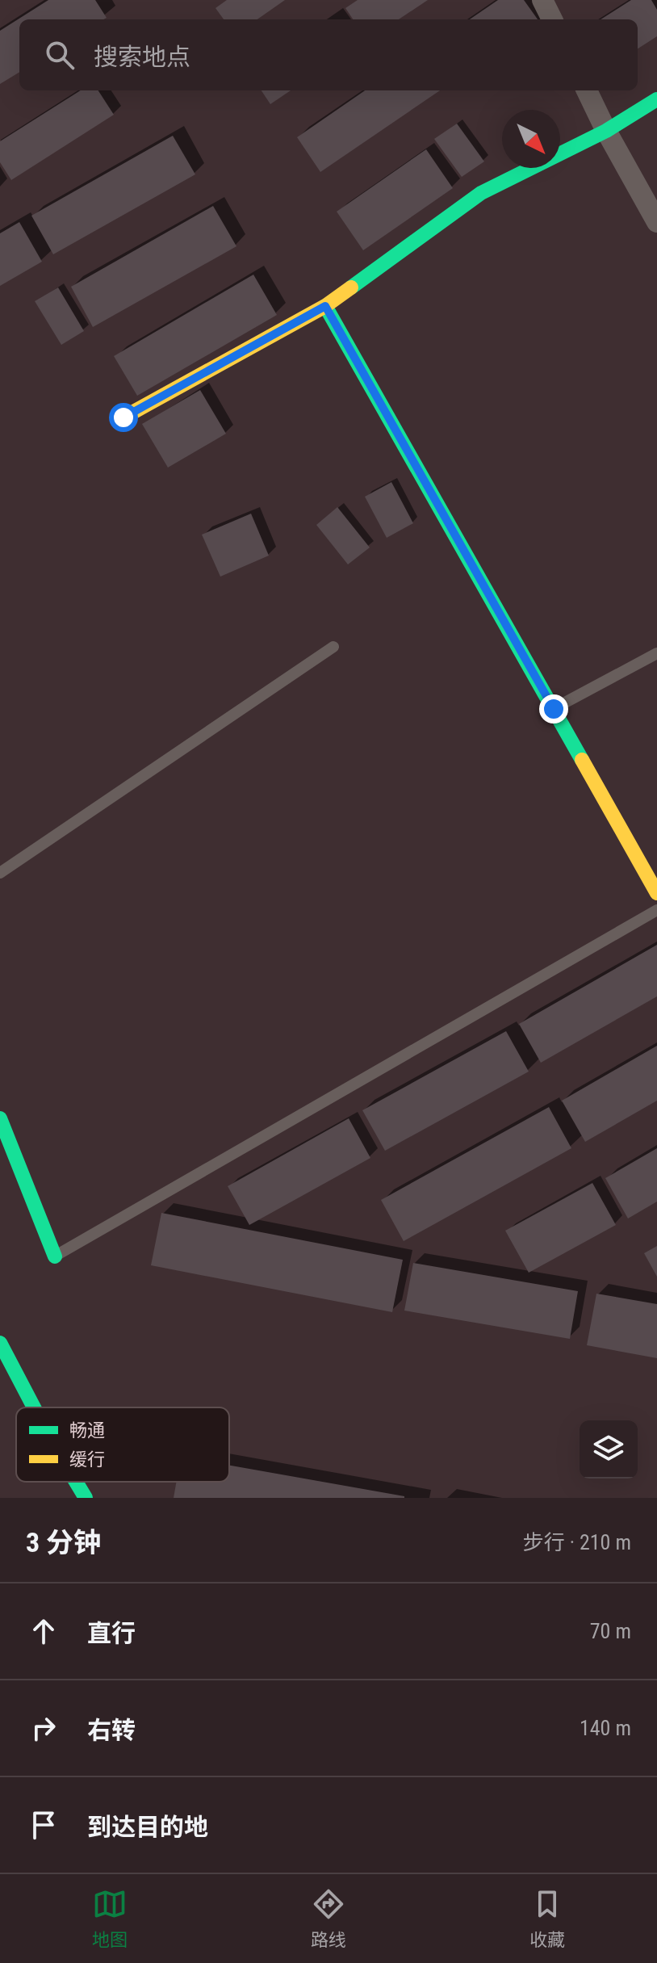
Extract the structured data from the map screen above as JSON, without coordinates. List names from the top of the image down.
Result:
{
  "legend": ["畅通", "缓行"],
  "north": "bottom right",
  "page": {
    "search": "搜索地点",
    "heading": ["3 分钟", "步行 · 210 m"],
    "list": [
      ["直行", "70 m"],
      ["右转", "140 m"],
      "到达目的地"
    ],
    "nav": ["地图", "路线", "收藏"]
  }
}
